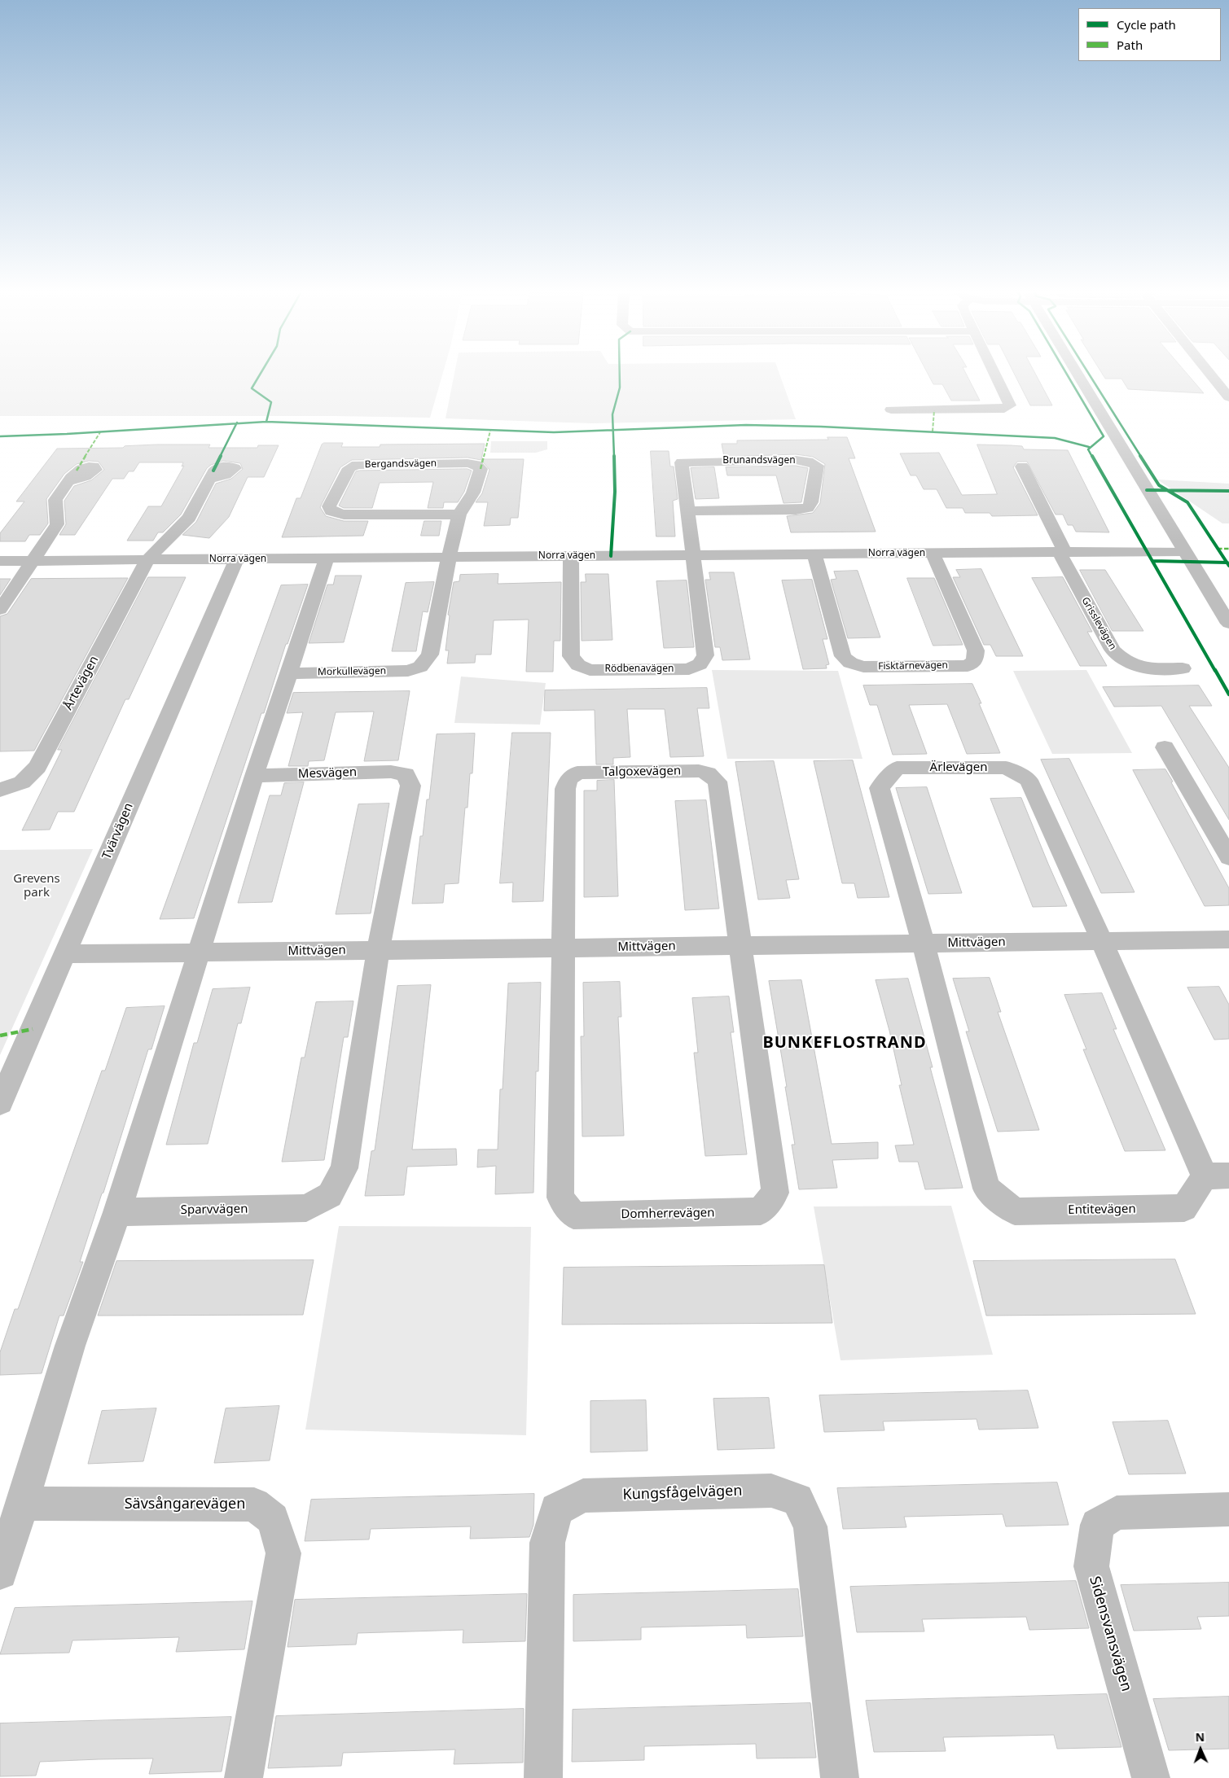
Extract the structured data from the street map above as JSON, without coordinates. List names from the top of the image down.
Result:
{
  "streets": {
    "street": [
      "Brunandsvägen",
      "Bergandsvägen",
      "Norra vägen",
      "Grisslevägen",
      "Fisktärnevägen",
      "Rödbenavägen",
      "Morkullevägen",
      "Årtevägen",
      "Ärlevägen",
      "Talgoxevägen",
      "Mesvägen",
      "Tvärvägen",
      "Mittvägen",
      "Sparvvägen",
      "Entitevägen",
      "Domherrevägen",
      "Kungsfågelvägen",
      "Sävsångarevägen",
      "Sidensvansvägen"
    ]
  },
  "crossings": [
    ["Brunandsvägen", "Norra vägen"],
    ["Brunandsvägen", "Rödbenavägen"],
    ["Bergandsvägen", "Norra vägen"],
    ["Bergandsvägen", "Morkullevägen"],
    ["Norra vägen", "Grisslevägen"],
    ["Norra vägen", "Fisktärnevägen"],
    ["Norra vägen", "Rödbenavägen"],
    ["Norra vägen", "Morkullevägen"],
    ["Norra vägen", "Årtevägen"],
    ["Norra vägen", "Tvärvägen"],
    ["Ärlevägen", "Mittvägen"],
    ["Ärlevägen", "Entitevägen"],
    ["Talgoxevägen", "Mittvägen"],
    ["Talgoxevägen", "Domherrevägen"],
    ["Mesvägen", "Mittvägen"],
    ["Mesvägen", "Sparvvägen"],
    ["Tvärvägen", "Mittvägen"],
    ["Mittvägen", "Sparvvägen"],
    ["Mittvägen", "Entitevägen"],
    ["Mittvägen", "Domherrevägen"]
  ],
  "districts": ["BUNKEFLOSTRAND"],
  "parks": ["Grevens park"],
  "legend": ["Cycle path", "Path"],
  "north": "top"
}
